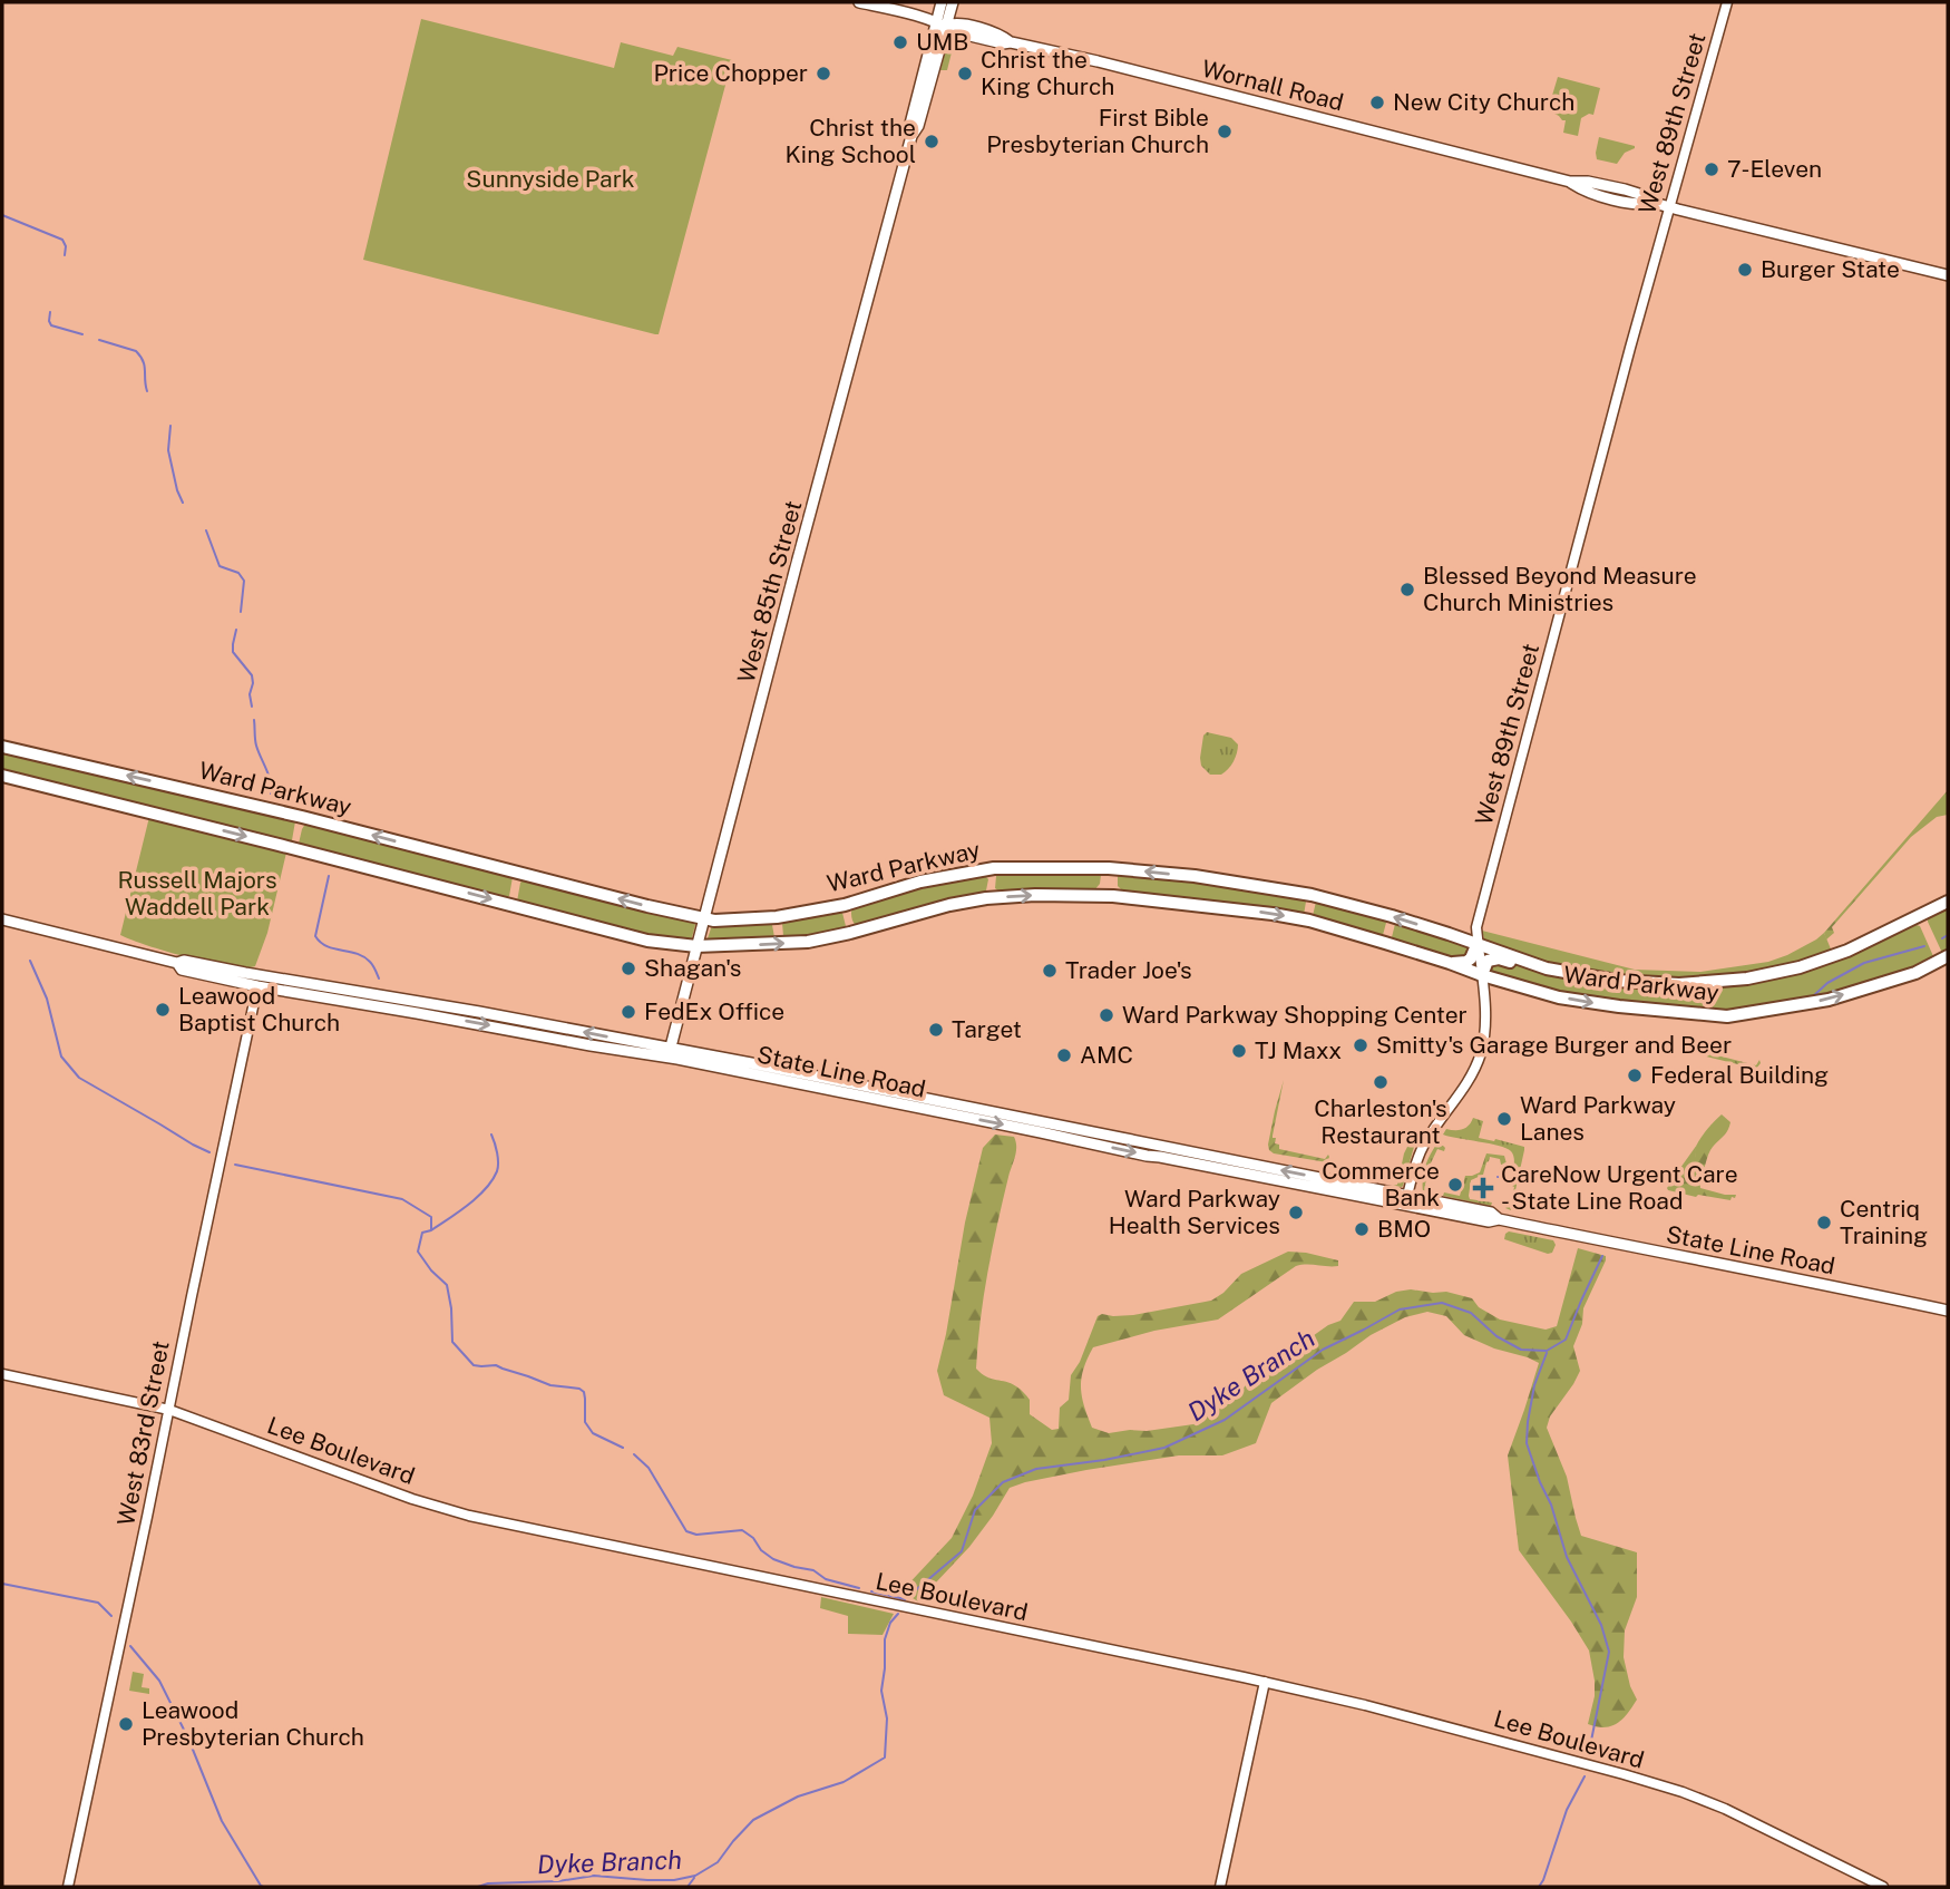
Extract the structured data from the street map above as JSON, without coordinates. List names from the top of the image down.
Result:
{
  "streets": {
    "main road": [
      "Wornall Road",
      "West 85th Street",
      "Ward Parkway",
      "State Line Road"
    ],
    "street": ["West 89th Street", "West 83rd Street", "Lee Boulevard"]
  },
  "crossings": [
    ["Wornall Road", "West 89th Street"],
    ["Wornall Road", "West 85th Street"],
    ["West 89th Street", "Ward Parkway"],
    ["West 89th Street", "State Line Road"],
    ["West 85th Street", "Ward Parkway"],
    ["West 85th Street", "State Line Road"],
    ["State Line Road", "West 83rd Street"],
    ["West 83rd Street", "Lee Boulevard"]
  ],
  "water": ["Dyke Branch"],
  "parks": ["Sunnyside Park", "Russell Majors Waddell Park"],
  "places": {
    "other": [
      "UMB",
      "Price Chopper",
      "Christ the King Church",
      "New City Church",
      "First Bible Presbyterian Church",
      "Christ the King School",
      "7-Eleven",
      "Burger State",
      "Blessed Beyond Measure Church Ministries",
      "Shagan's",
      "Trader Joe's",
      "Leawood Baptist Church",
      "FedEx Office",
      "Ward Parkway Shopping Center",
      "Target",
      "Smitty's Garage Burger and Beer",
      "TJ Maxx",
      "AMC",
      "Federal Building",
      "Charleston's Restaurant",
      "Ward Parkway Lanes",
      "Commerce Bank",
      "Ward Parkway Health Services",
      "Centriq Training",
      "BMO",
      "Leawood Presbyterian Church"
    ],
    "health": ["CareNow Urgent Care - State Line Road"]
  }
}
